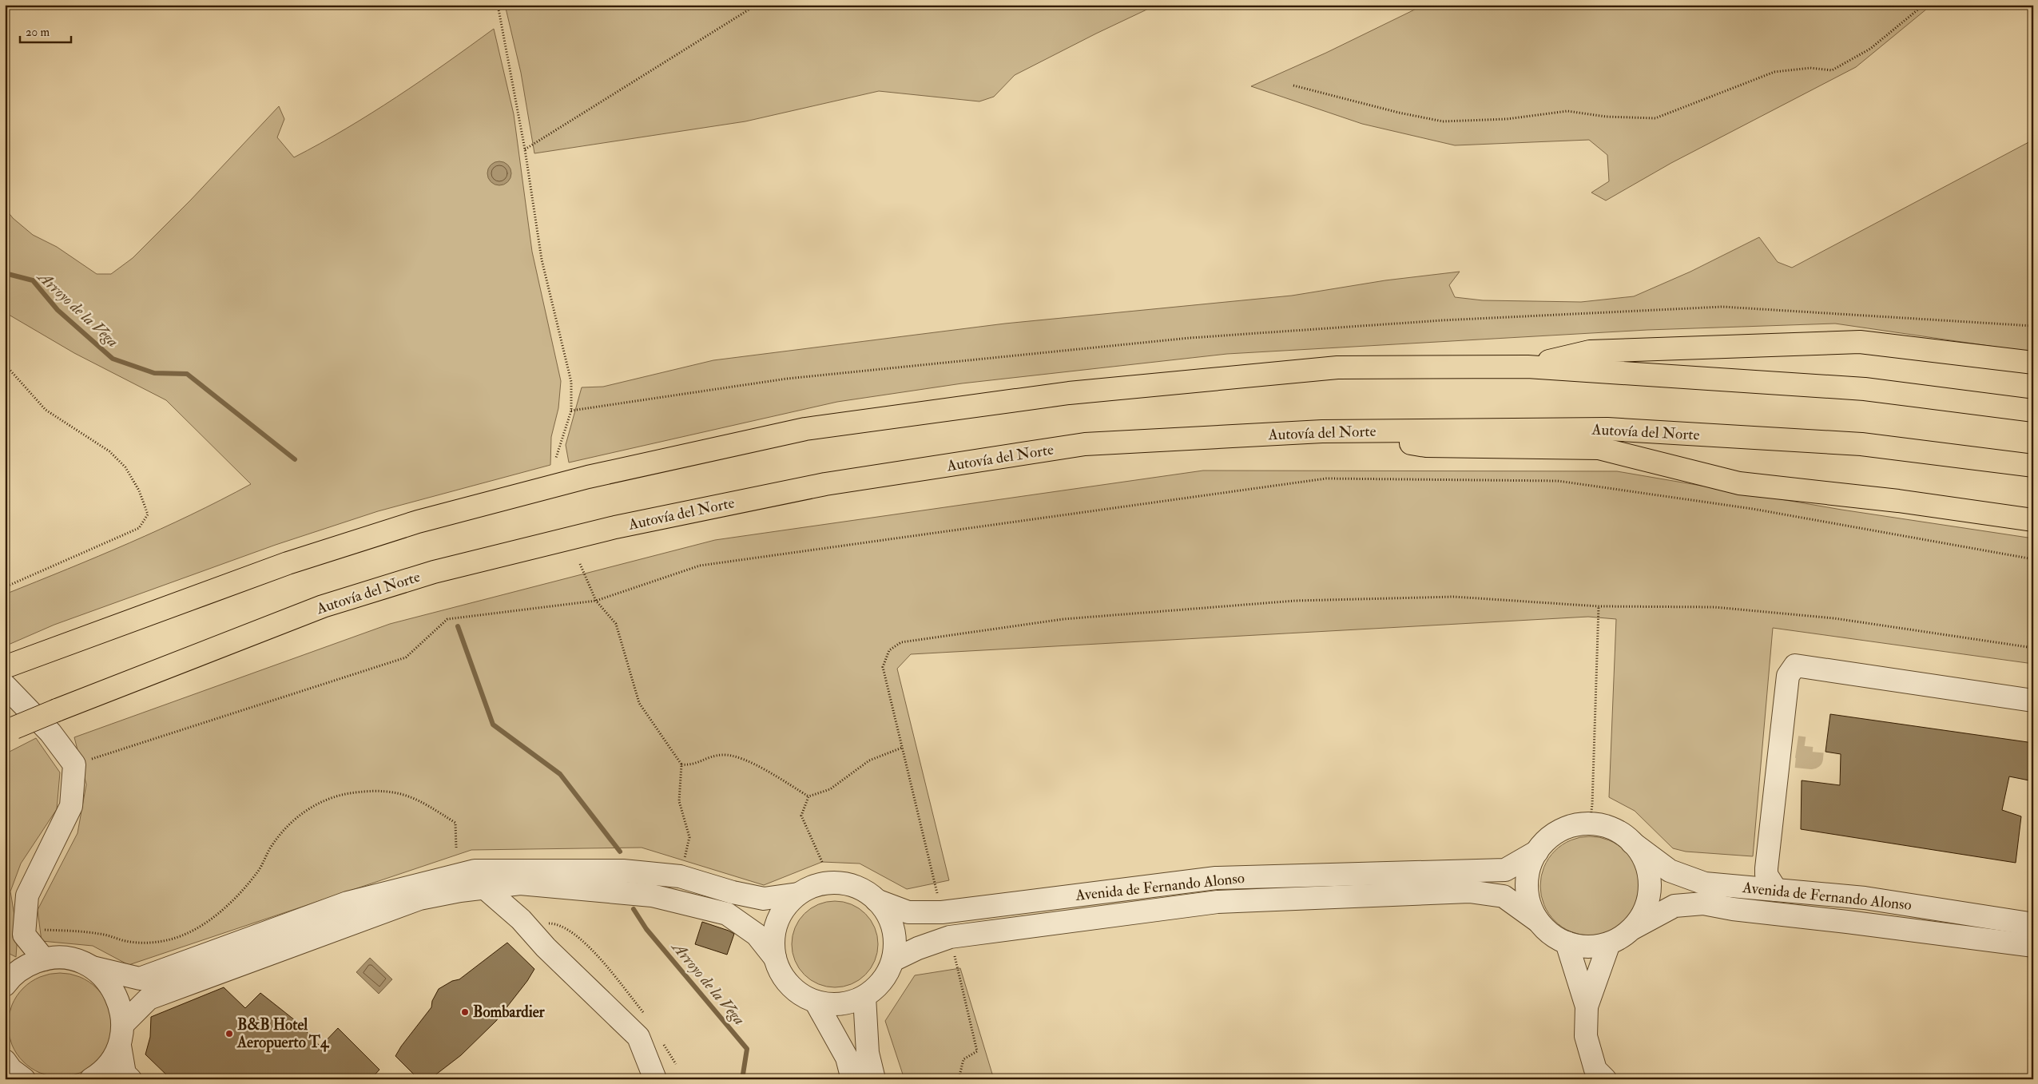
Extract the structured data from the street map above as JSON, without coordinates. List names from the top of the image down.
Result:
{
  "streets": {
    "highway": ["Autovía del Norte"],
    "street": ["Avenida de Fernando Alonso"]
  },
  "water": ["Arroyo de la Vega"],
  "places": ["Bombardier", "B&B Hotel Aeropuerto T4"],
  "scale_bar": "20 m"
}
